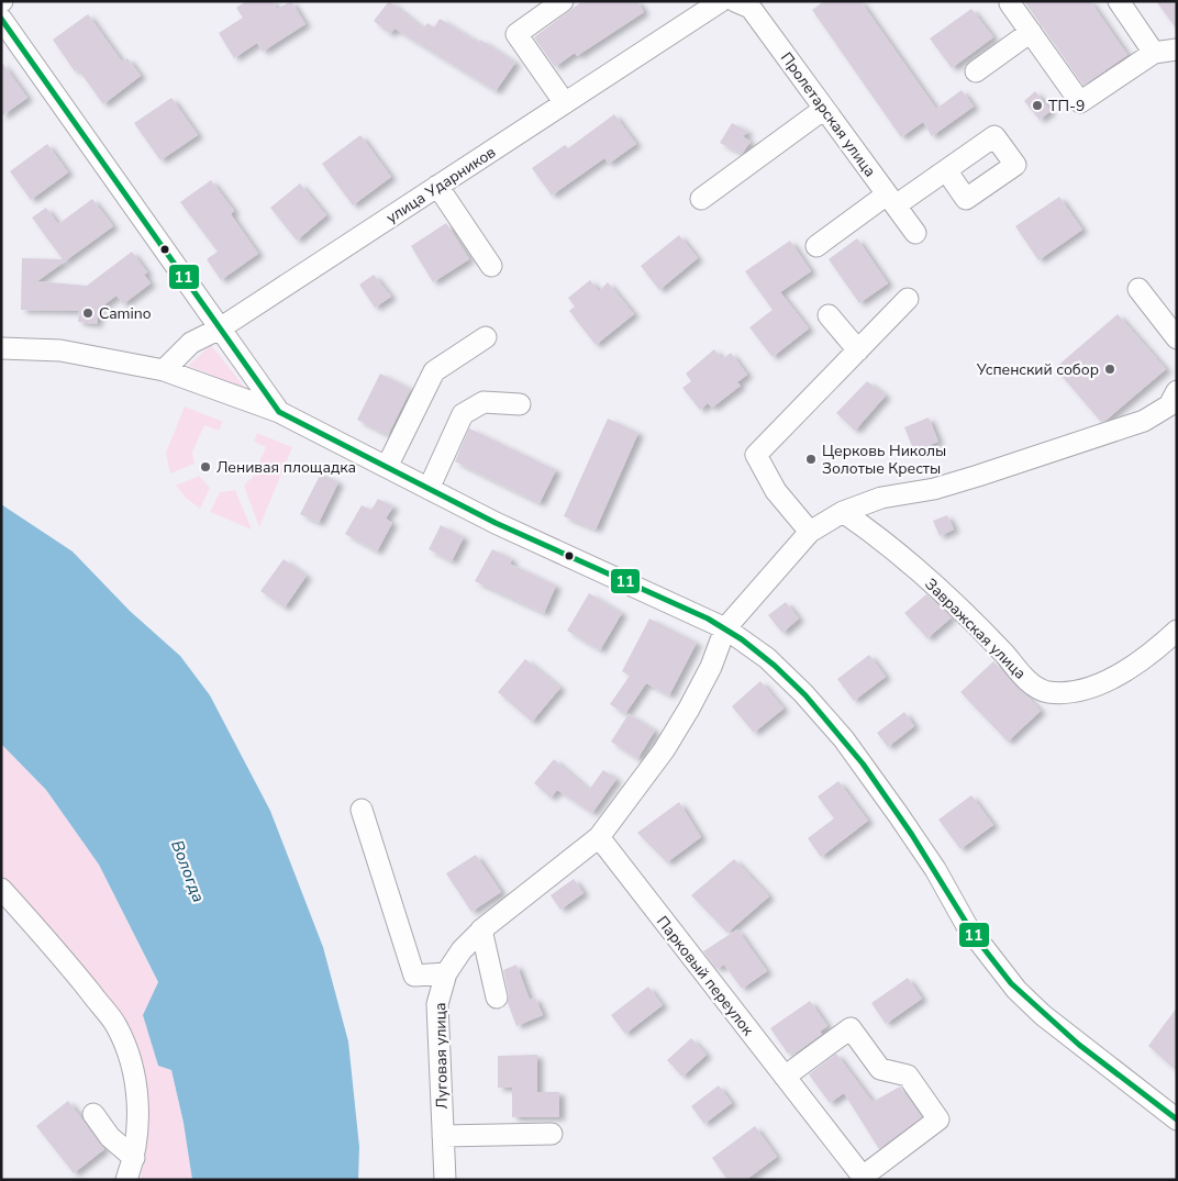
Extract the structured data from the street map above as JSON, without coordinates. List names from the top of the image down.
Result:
{
  "streets": {
    "street": [
      "Пролетарская улица",
      "улица Ударников",
      "Завражская улица",
      "Парковый переулок",
      "Луговая улица"
    ]
  },
  "crossings": [
    ["Парковый переулок", "Луговая улица"]
  ],
  "water": ["Вологда"],
  "places": [
    "ТП-9",
    "Camino",
    "Успенский собор",
    "Церковь Николы Золотые Кресты",
    "Ленивая площадка"
  ],
  "lines": ["transit line 11"]
}
